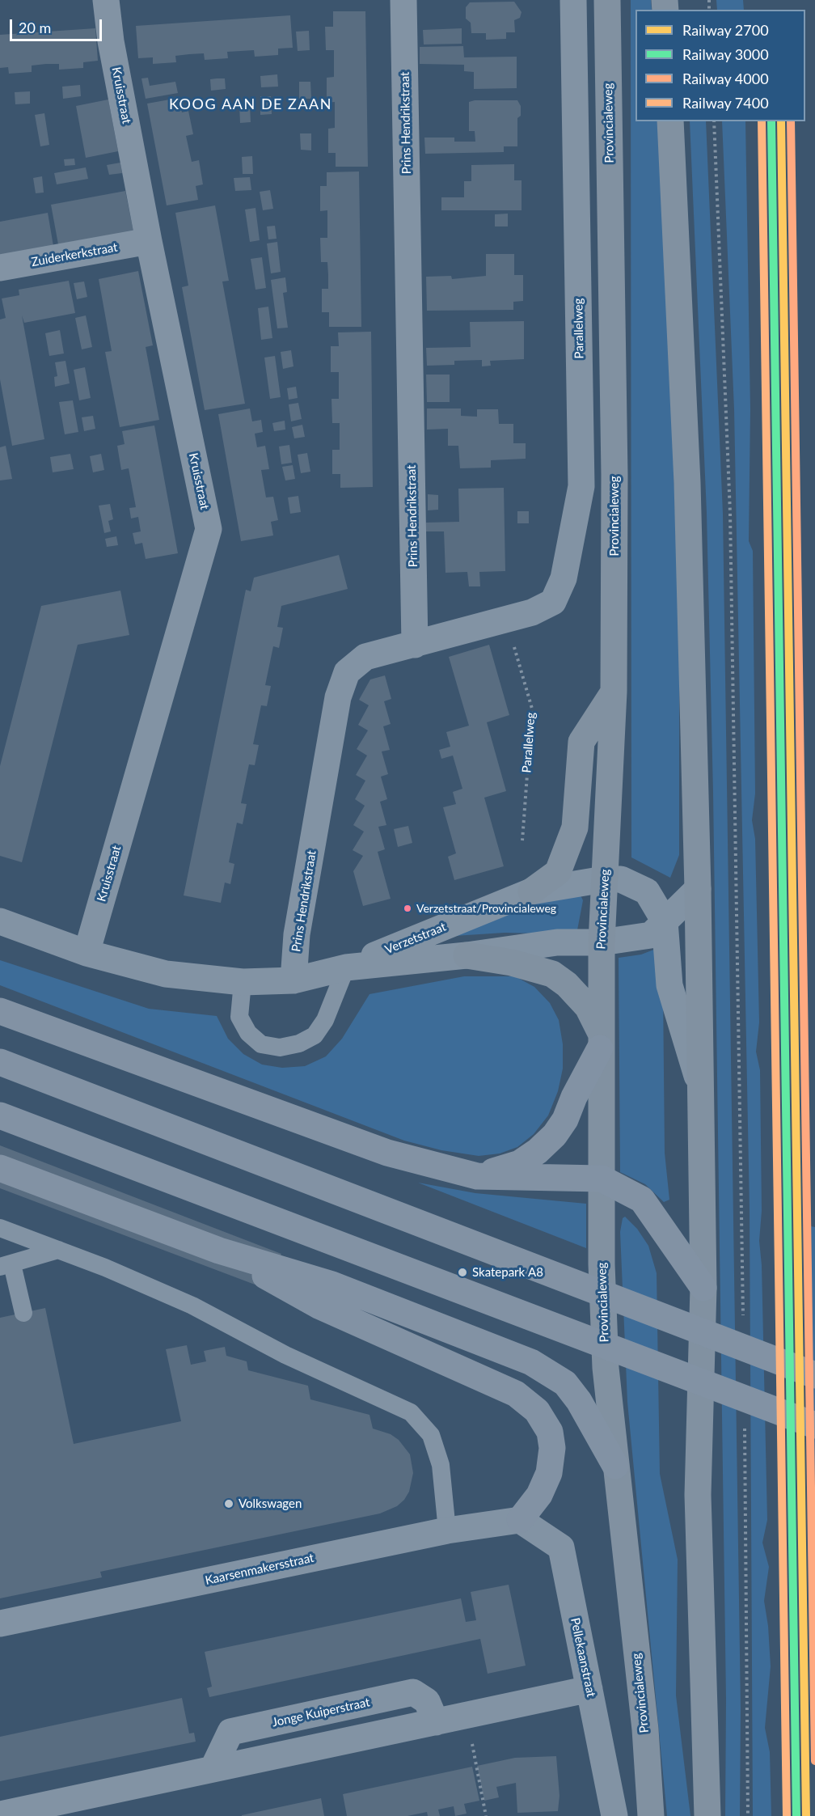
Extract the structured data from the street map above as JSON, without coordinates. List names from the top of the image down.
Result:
{
  "streets": {
    "main road": ["Provincialeweg"],
    "street": [
      "Kruisstraat",
      "Prins Hendrikstraat",
      "Zuiderkerkstraat",
      "Parallelweg",
      "Verzetstraat",
      "Kaarsenmakersstraat",
      "Pellekaanstraat",
      "Jonge Kuiperstraat"
    ]
  },
  "crossings": [
    ["Kruisstraat", "Zuiderkerkstraat"],
    ["Kruisstraat", "Verzetstraat"],
    ["Prins Hendrikstraat", "Parallelweg"],
    ["Prins Hendrikstraat", "Verzetstraat"],
    ["Provincialeweg", "Verzetstraat"],
    ["Kaarsenmakersstraat", "Pellekaanstraat"],
    ["Pellekaanstraat", "Jonge Kuiperstraat"]
  ],
  "districts": ["KOOG AAN DE ZAAN"],
  "places": ["Verzetstraat/Provincialeweg", "Skatepark A8", "Volkswagen"],
  "lines": [
    "rail line 2700",
    "rail line 3000",
    "rail line 4000",
    "rail line 7400"
  ],
  "legend": [
    "Railway 2700",
    "Railway 3000",
    "Railway 4000",
    "Railway 7400"
  ],
  "scale_bar": "20 m"
}
